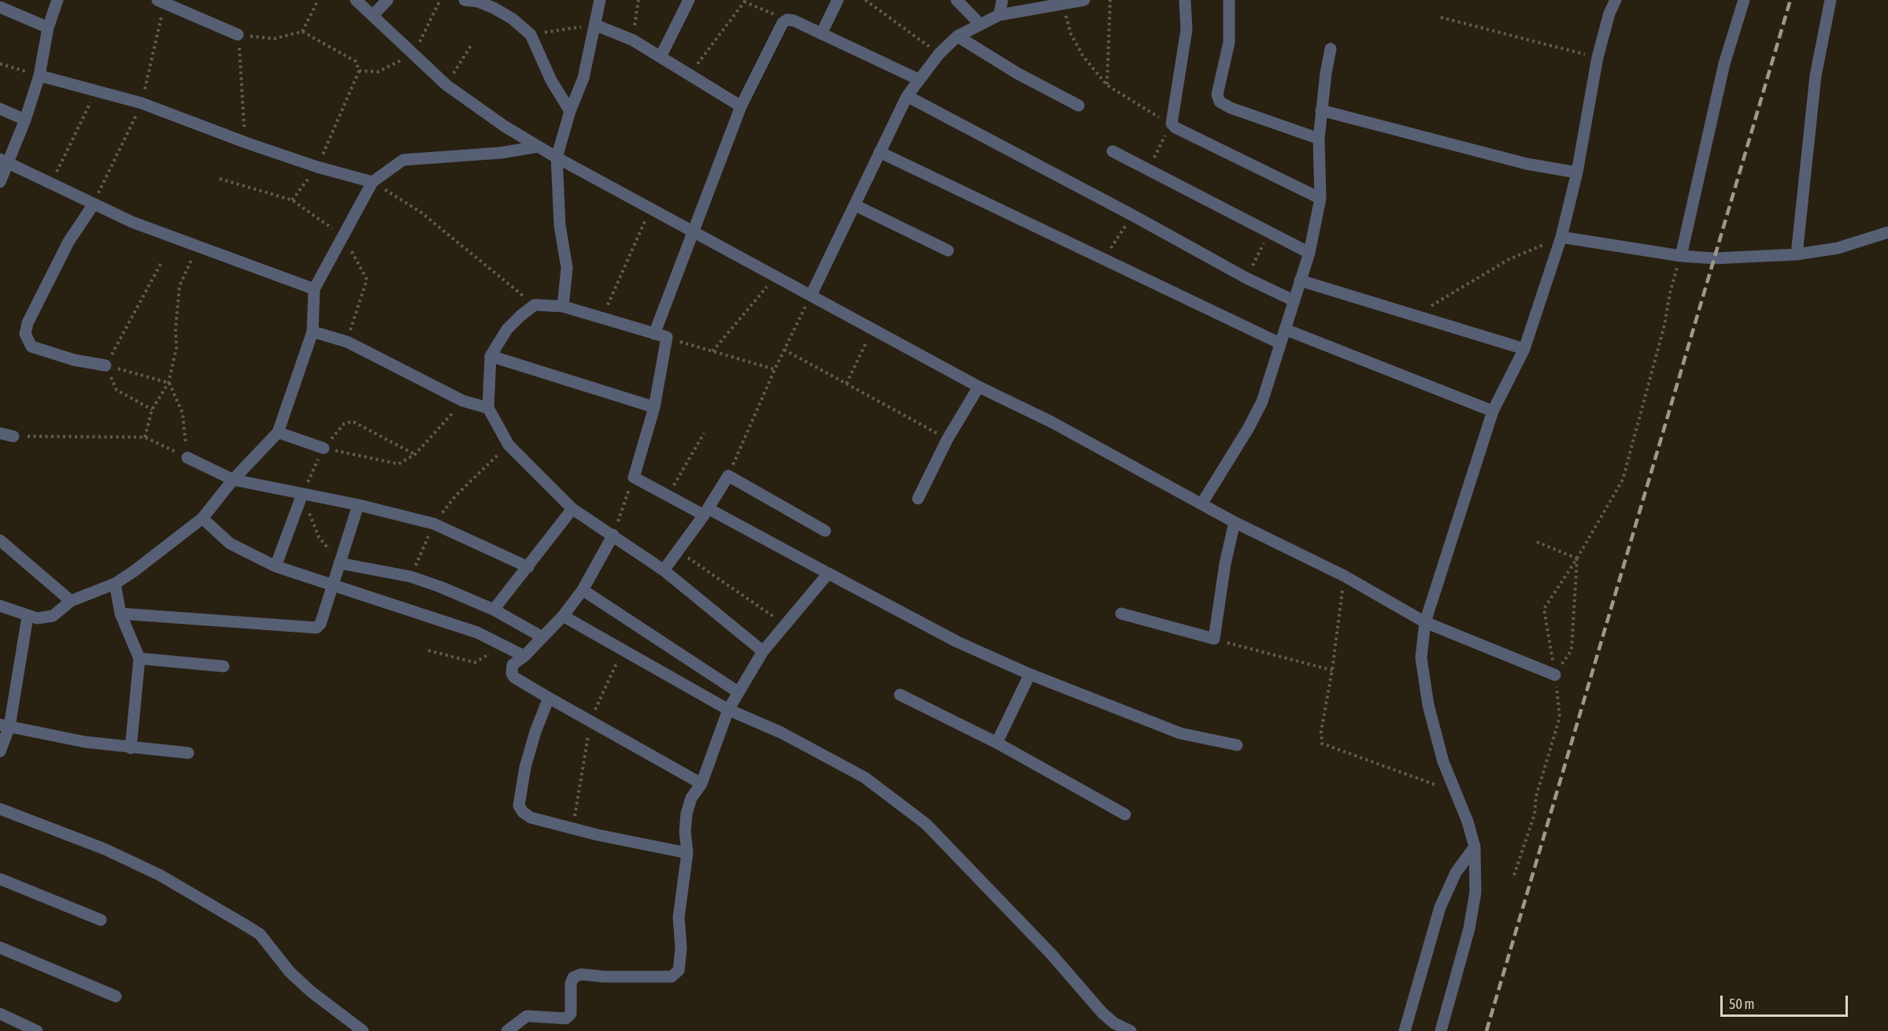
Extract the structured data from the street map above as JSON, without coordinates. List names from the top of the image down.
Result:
{
  "scale_bar": "50 m"
}
